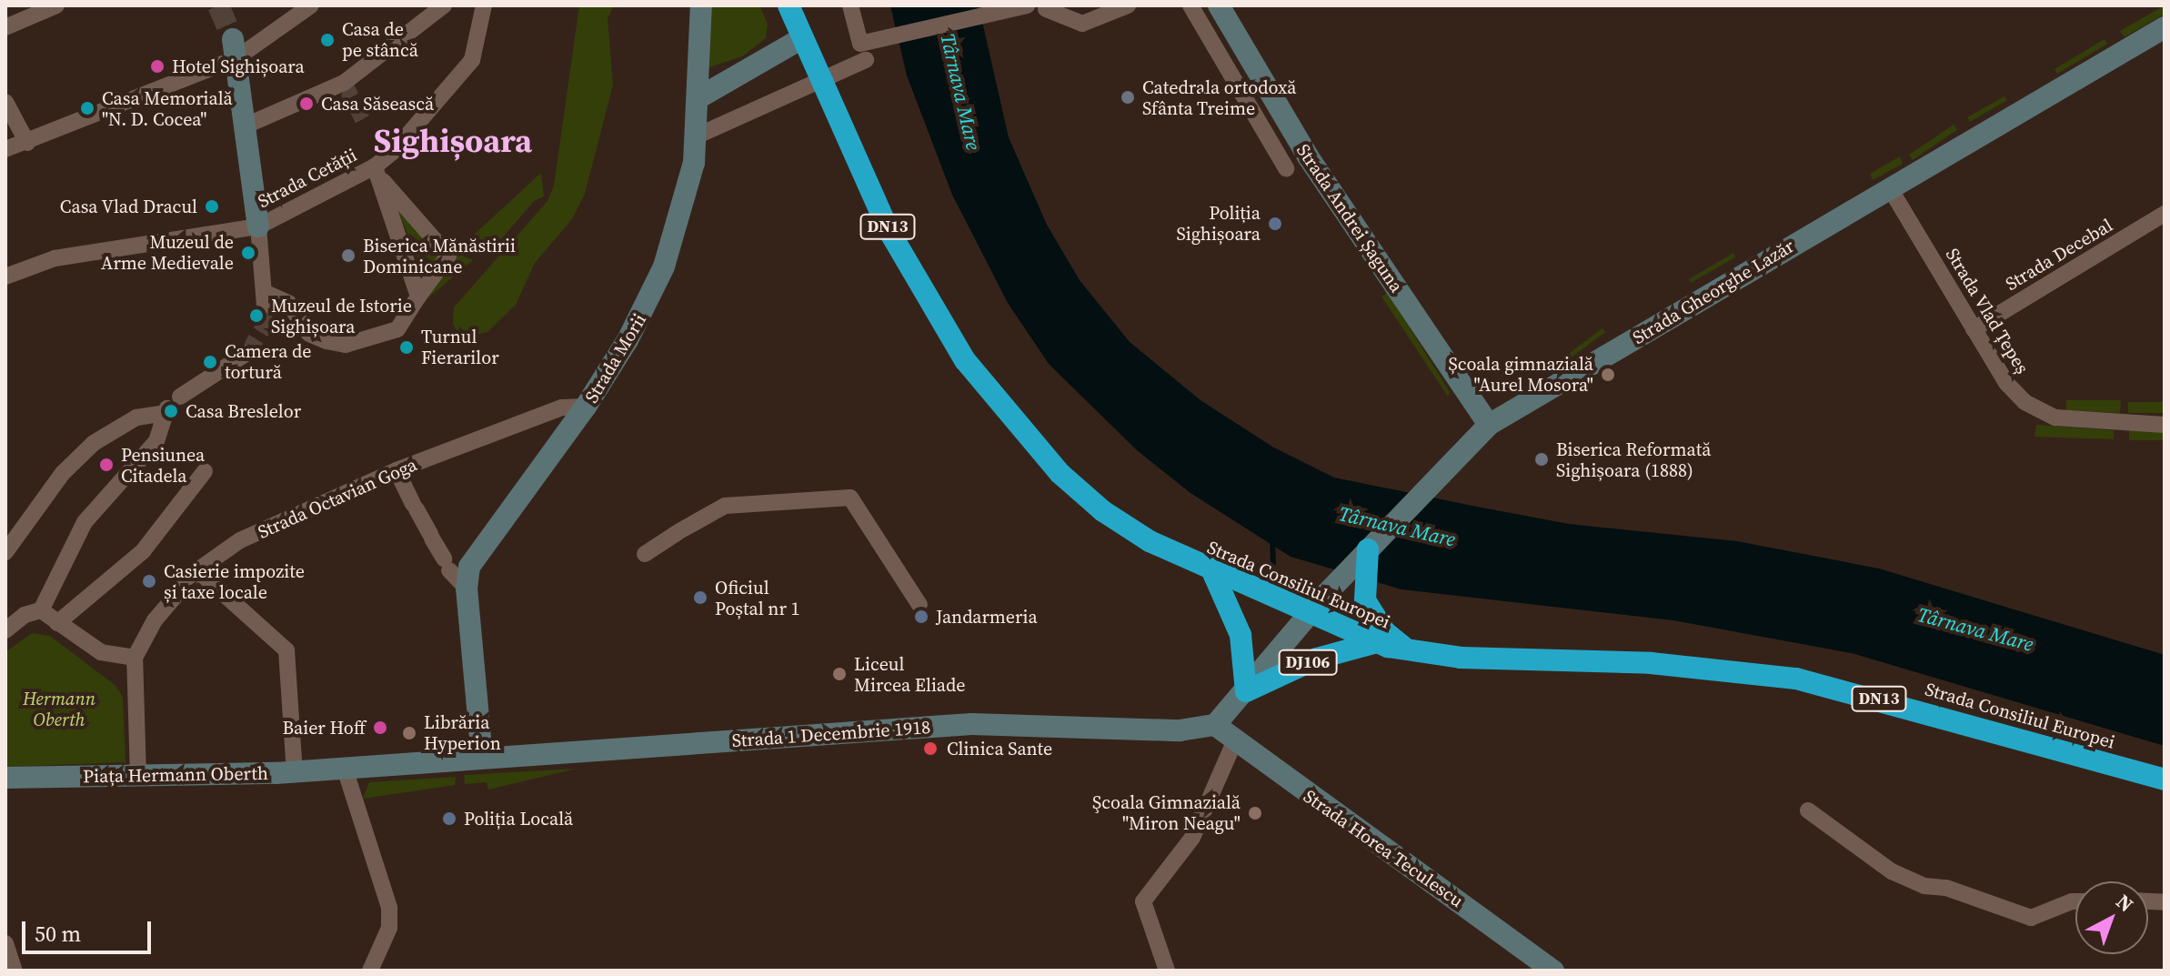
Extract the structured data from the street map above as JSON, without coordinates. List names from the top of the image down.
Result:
{
  "streets": {
    "highway": ["DN13", "Strada Consiliul Europei", "DJ106"],
    "street": [
      "Strada Cetății",
      "Strada Andrei Șaguna",
      "Strada Decebal",
      "Strada Gheorghe Lazăr",
      "Strada Vlad Țepeș",
      "Strada Morii",
      "Strada Octavian Goga",
      "Strada 1 Decembrie 1918",
      "Piața Hermann Oberth",
      "Strada Horea Teculescu"
    ]
  },
  "crossings": [
    ["Strada Andrei Șaguna", "Strada Gheorghe Lazăr"],
    ["Strada Decebal", "Strada Vlad Țepeș"],
    ["Strada Gheorghe Lazăr", "Strada Vlad Țepeș"],
    ["Strada Gheorghe Lazăr", "Strada Consiliul Europei"],
    ["Strada Gheorghe Lazăr", "DJ106"],
    ["Strada Morii", "Strada Octavian Goga"],
    ["Strada Octavian Goga", "Piața Hermann Oberth"],
    ["Strada Consiliul Europei", "DJ106"],
    ["DJ106", "Strada 1 Decembrie 1918"],
    ["DJ106", "Strada Horea Teculescu"],
    ["Strada 1 Decembrie 1918", "Piața Hermann Oberth"],
    ["Strada 1 Decembrie 1918", "Strada Horea Teculescu"]
  ],
  "districts": ["Sighișoara"],
  "water": ["Târnava Mare"],
  "parks": ["Hermann Oberth"],
  "places": [
    "Casa de pe stâncă",
    "Hotel Sighișoara",
    "Catedrala ortodoxă Sfânta Treime",
    "Casa Săsească",
    "Casa Memorială \"N. D. Cocea\"",
    "Casa Vlad Dracul",
    "Poliția Sighișoara",
    "Muzeul de Arme Medievale",
    "Biserica Mănăstirii Dominicane",
    "Muzeul de Istorie Sighișoara",
    "Turnul Fierarilor",
    "Camera de tortură",
    "Școala gimnazială \"Aurel Mosora\"",
    "Casa Breslelor",
    "Biserica Reformată Sighișoara (1888)",
    "Pensiunea Citadela",
    "Casierie impozite și taxe locale",
    "Oficiul Poștal nr 1",
    "Jandarmeria",
    "Liceul Mircea Eliade",
    "Baier Hoff",
    "Librăria Hyperion",
    "Clinica Sante",
    "Şcoala Gimnazială \"Miron Neagu\"",
    "Poliția Locală"
  ],
  "scale_bar": "50 m",
  "north": "top right"
}
